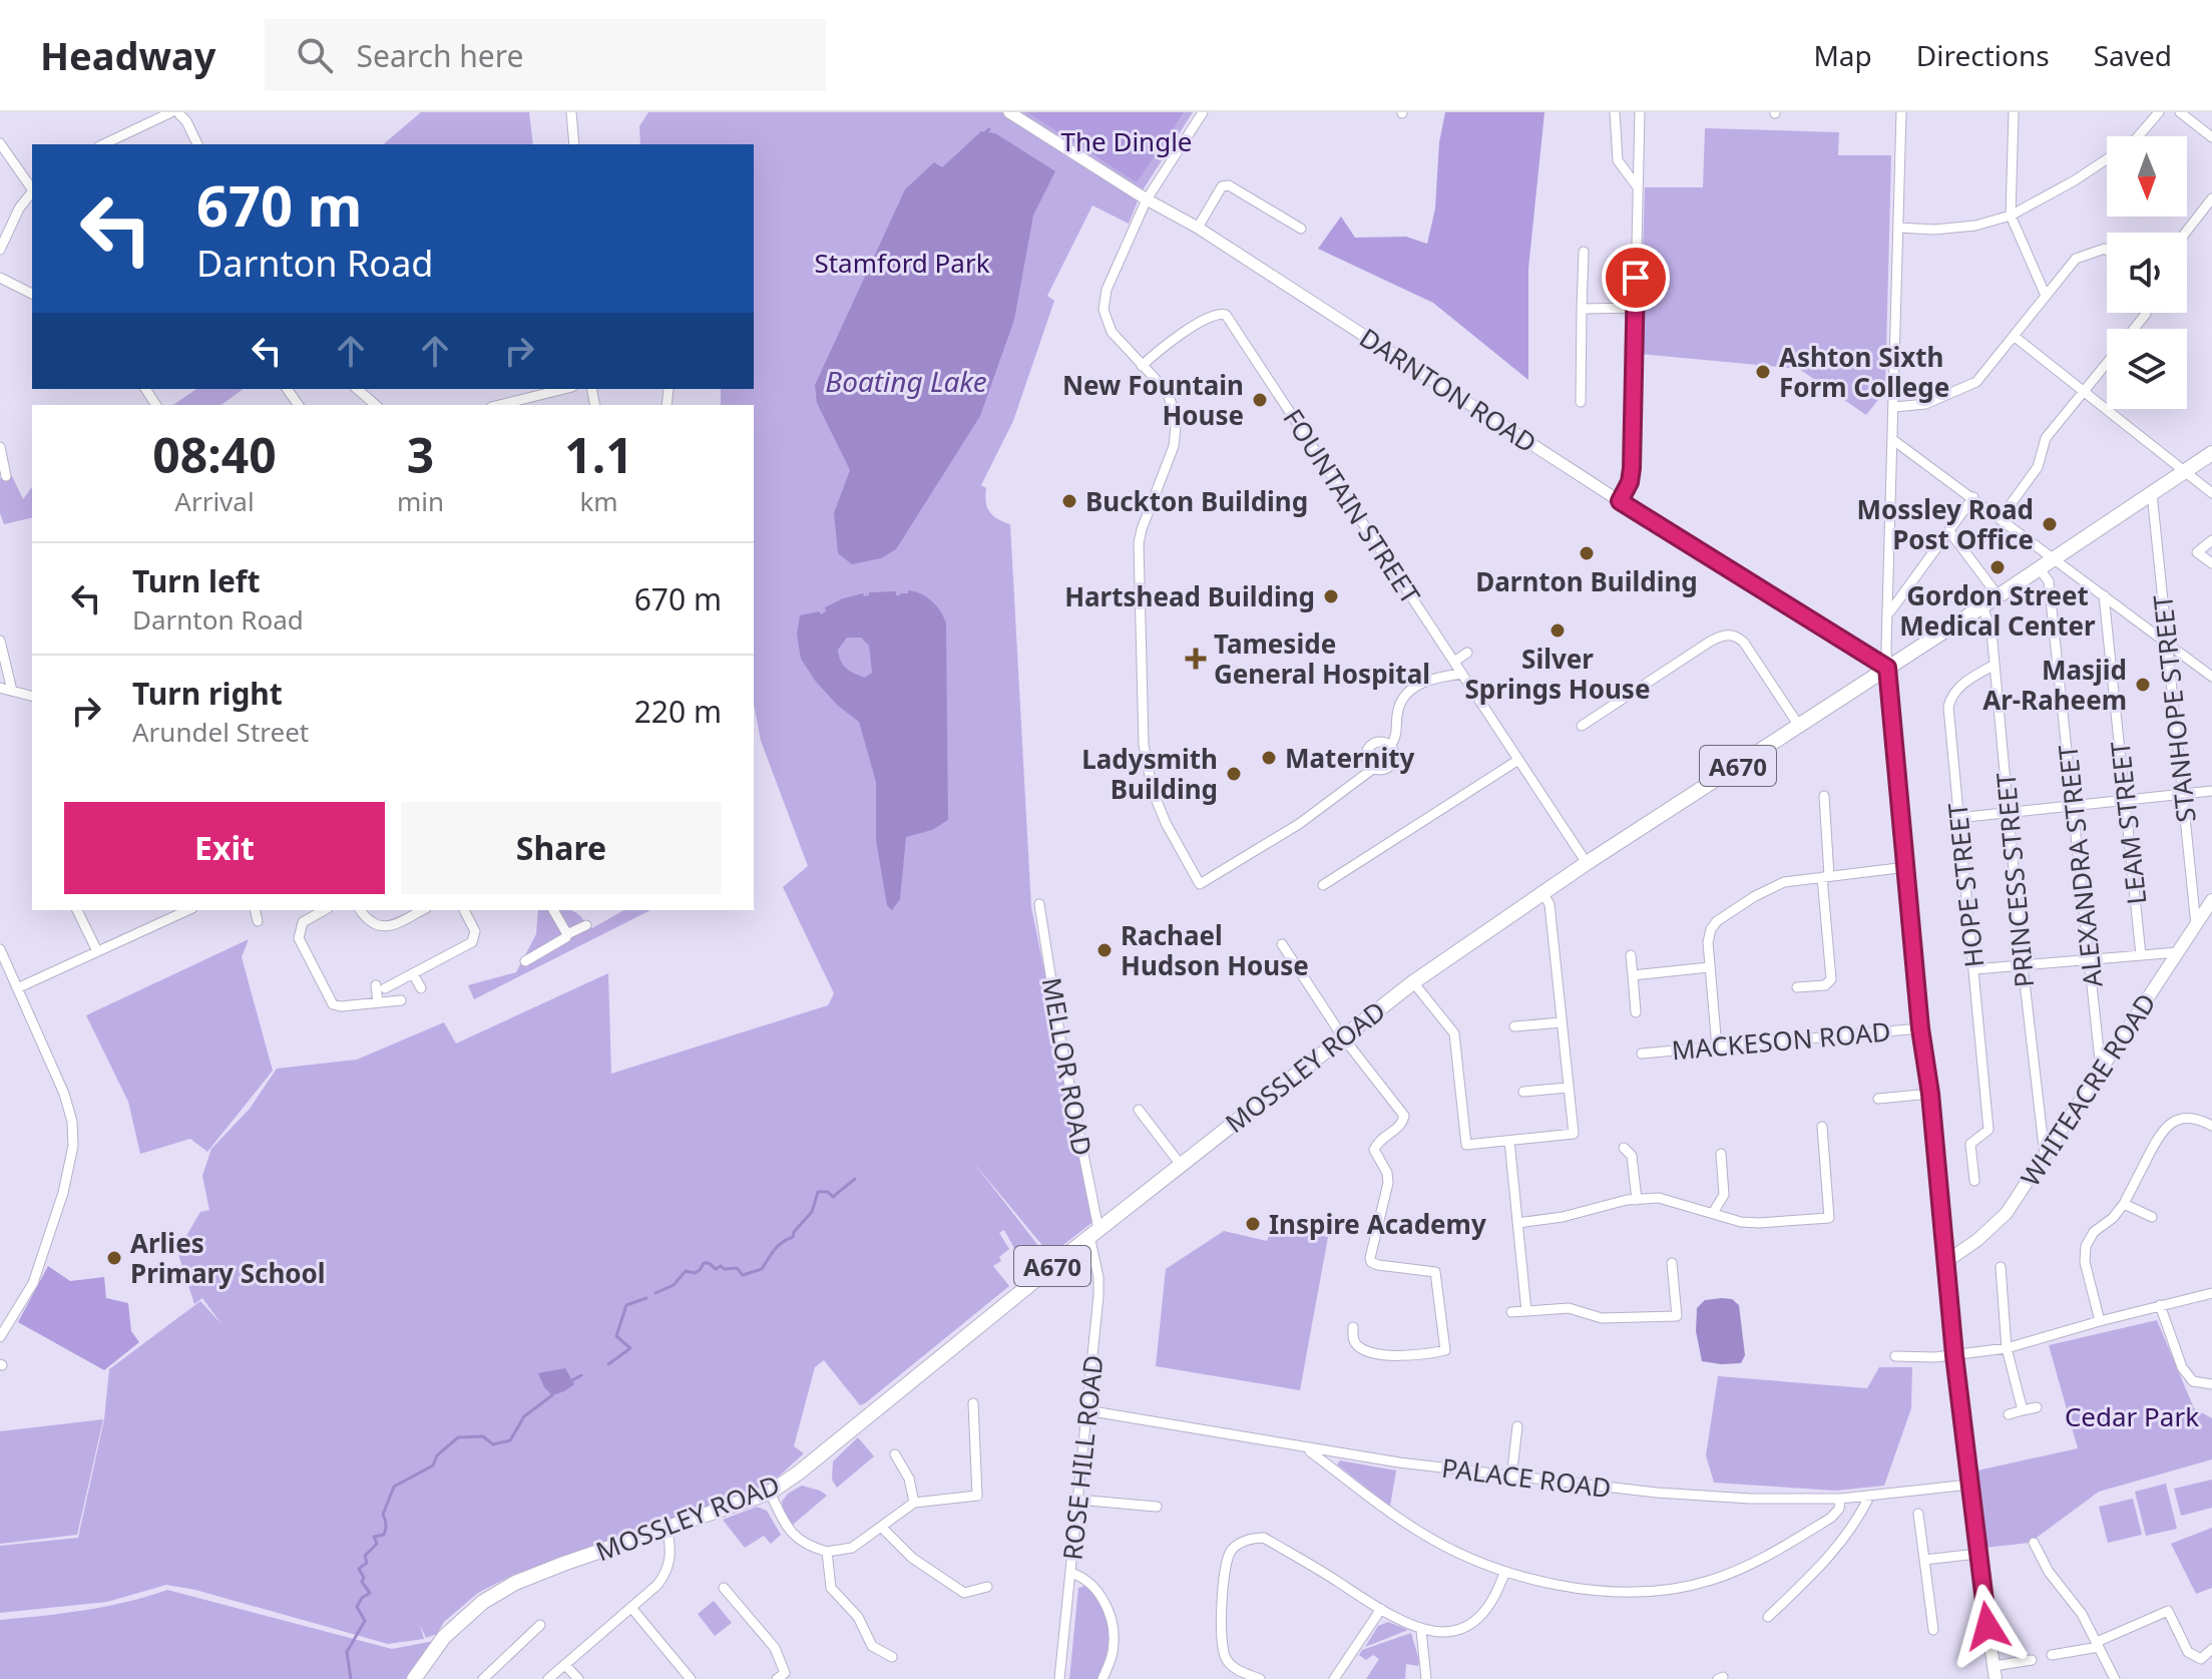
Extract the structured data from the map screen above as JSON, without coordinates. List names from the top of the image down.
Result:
{
  "streets": {
    "main road": ["A670", "MOSSLEY ROAD", "WHITEACRE ROAD"],
    "street": [
      "DARNTON ROAD",
      "FOUNTAIN STREET",
      "STANHOPE STREET",
      "LEAM STREET",
      "ALEXANDRA STREET",
      "PRINCESS STREET",
      "HOPE STREET",
      "MACKESON ROAD",
      "MELLOR ROAD",
      "ROSE HILL ROAD",
      "PALACE ROAD"
    ]
  },
  "crossings": [
    ["DARNTON ROAD", "MOSSLEY ROAD"],
    ["FOUNTAIN STREET", "MOSSLEY ROAD"],
    ["STANHOPE STREET", "MOSSLEY ROAD"],
    ["STANHOPE STREET", "WHITEACRE ROAD"],
    ["ALEXANDRA STREET", "MOSSLEY ROAD"],
    ["ALEXANDRA STREET", "WHITEACRE ROAD"],
    ["PRINCESS STREET", "HOPE STREET"],
    ["PRINCESS STREET", "MOSSLEY ROAD"],
    ["PRINCESS STREET", "WHITEACRE ROAD"],
    ["MELLOR ROAD", "MOSSLEY ROAD"],
    ["MELLOR ROAD", "ROSE HILL ROAD"],
    ["MOSSLEY ROAD", "ROSE HILL ROAD"],
    ["ROSE HILL ROAD", "PALACE ROAD"]
  ],
  "water": ["Boating Lake"],
  "parks": ["The Dingle", "Stamford Park", "Cedar Park"],
  "places": {
    "other": [
      "Ashton Sixth Form College",
      "New Fountain House",
      "Buckton Building",
      "Mossley Road Post Office",
      "Darnton Building",
      "Gordon Street Medical Center",
      "Hartshead Building",
      "Silver Springs House",
      "Masjid Ar-Raheem",
      "Maternity",
      "Ladysmith Building",
      "Rachael Hudson House",
      "Inspire Academy",
      "Arlies Primary School"
    ],
    "health": ["Tameside General Hospital"]
  },
  "north": "bottom",
  "page": {
    "header": "Headway",
    "search": "Search here",
    "nav": ["Map", "Directions", "Saved"],
    "turn": ["670 m", "Darnton Road"],
    "eta": [
      "08:40",
      "Arrival",
      "3",
      "min",
      "1.1",
      "km"
    ],
    "list": [
      {
        "name": "Turn left",
        "note": "Darnton Road",
        "value": "670 m"
      },
      {
        "name": "Turn right",
        "note": "Arundel Street",
        "value": "220 m"
      }
    ],
    "buttons": ["Exit", "Share"]
  }
}
